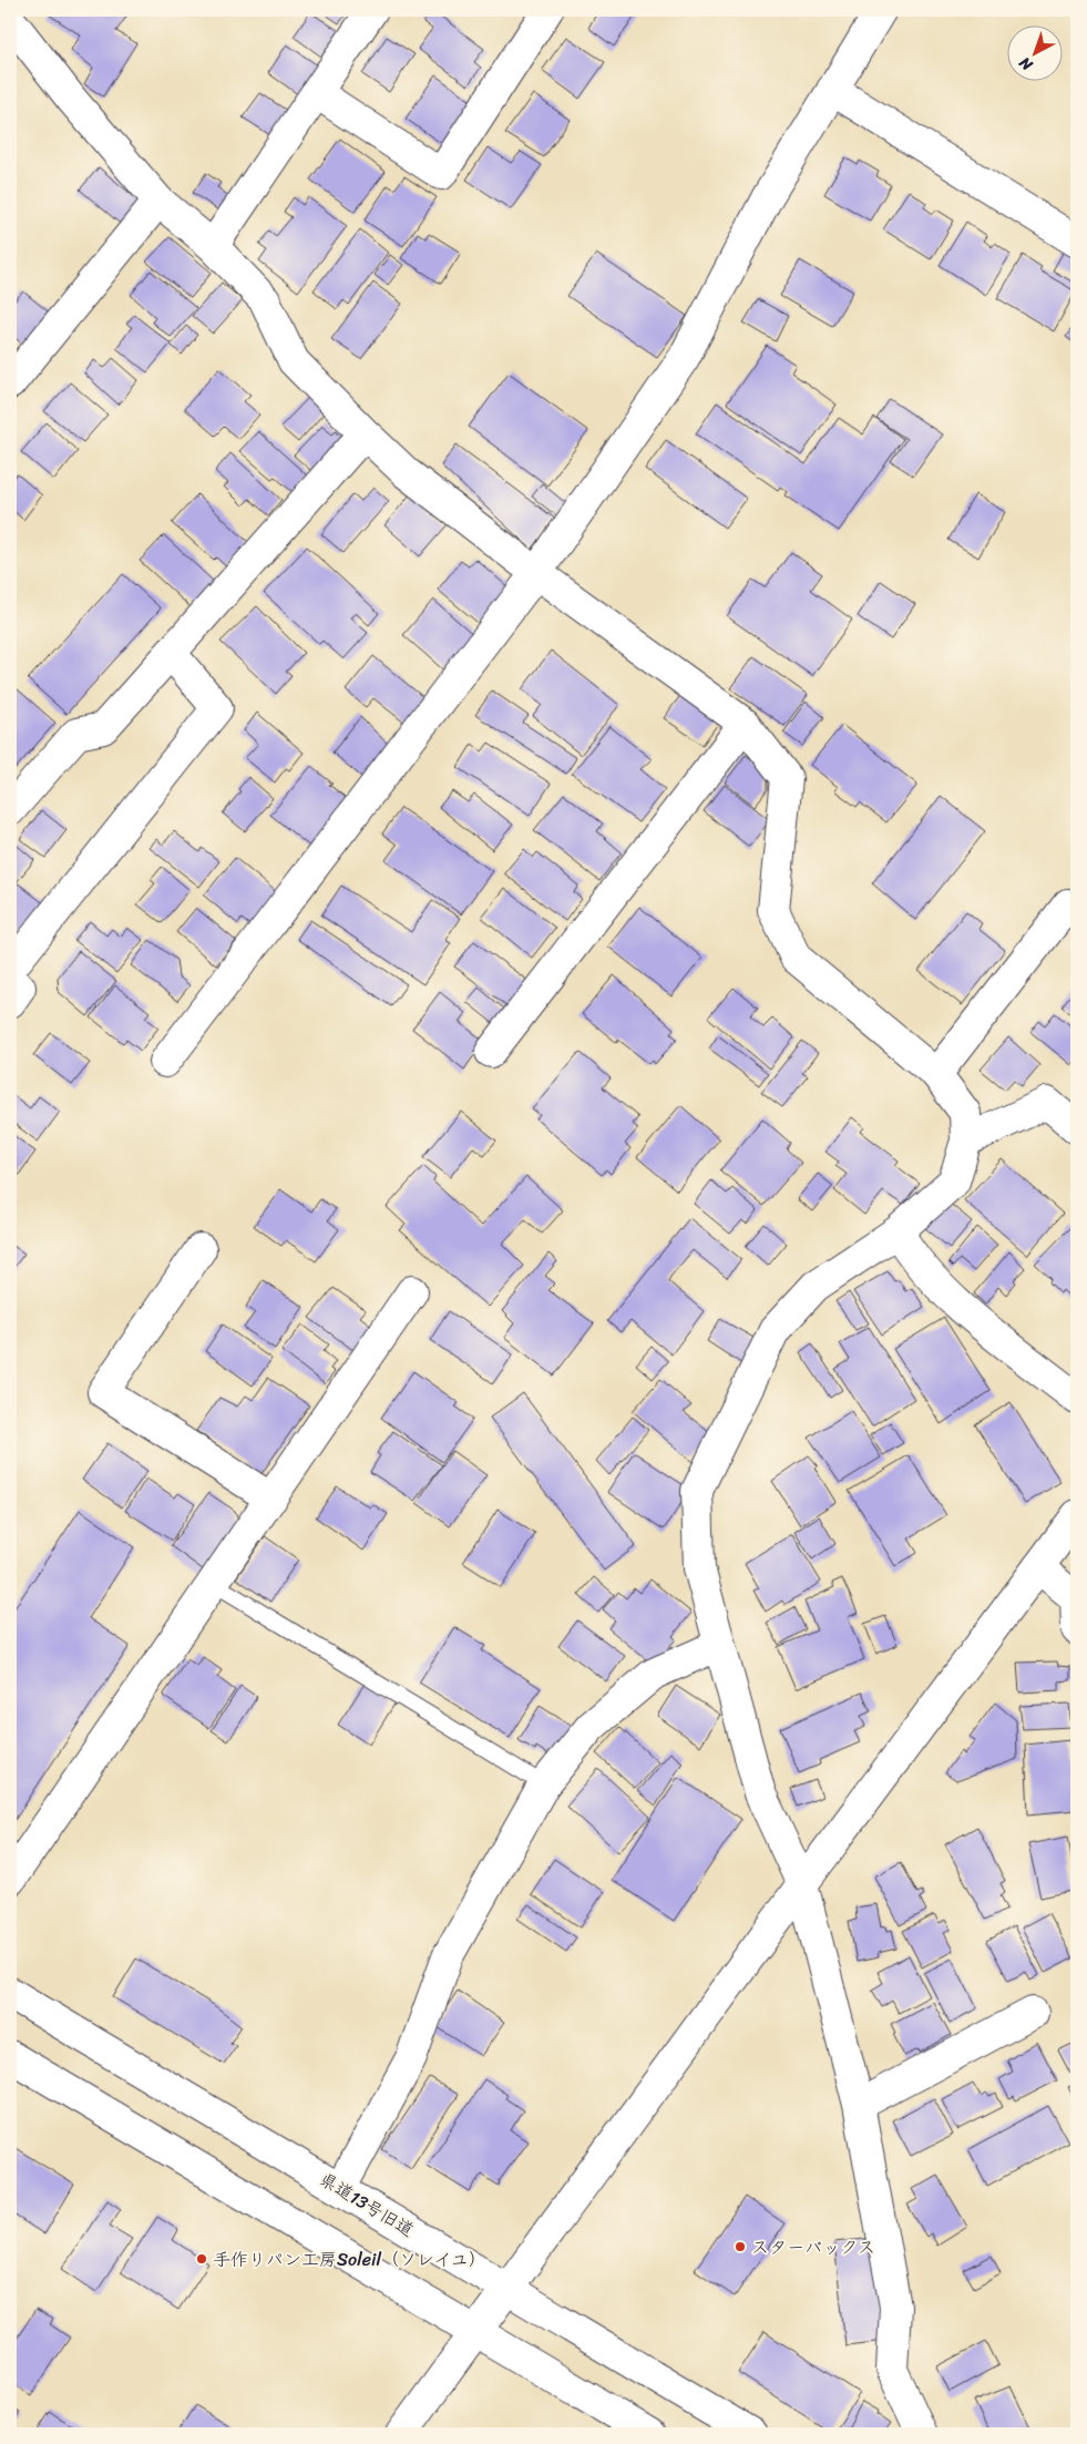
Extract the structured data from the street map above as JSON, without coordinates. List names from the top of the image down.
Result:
{
  "streets": {
    "street": ["県道13号旧道"]
  },
  "places": ["スターバックス", "手作りパン工房Soleil（ソレイユ）"],
  "north": "bottom left"
}
